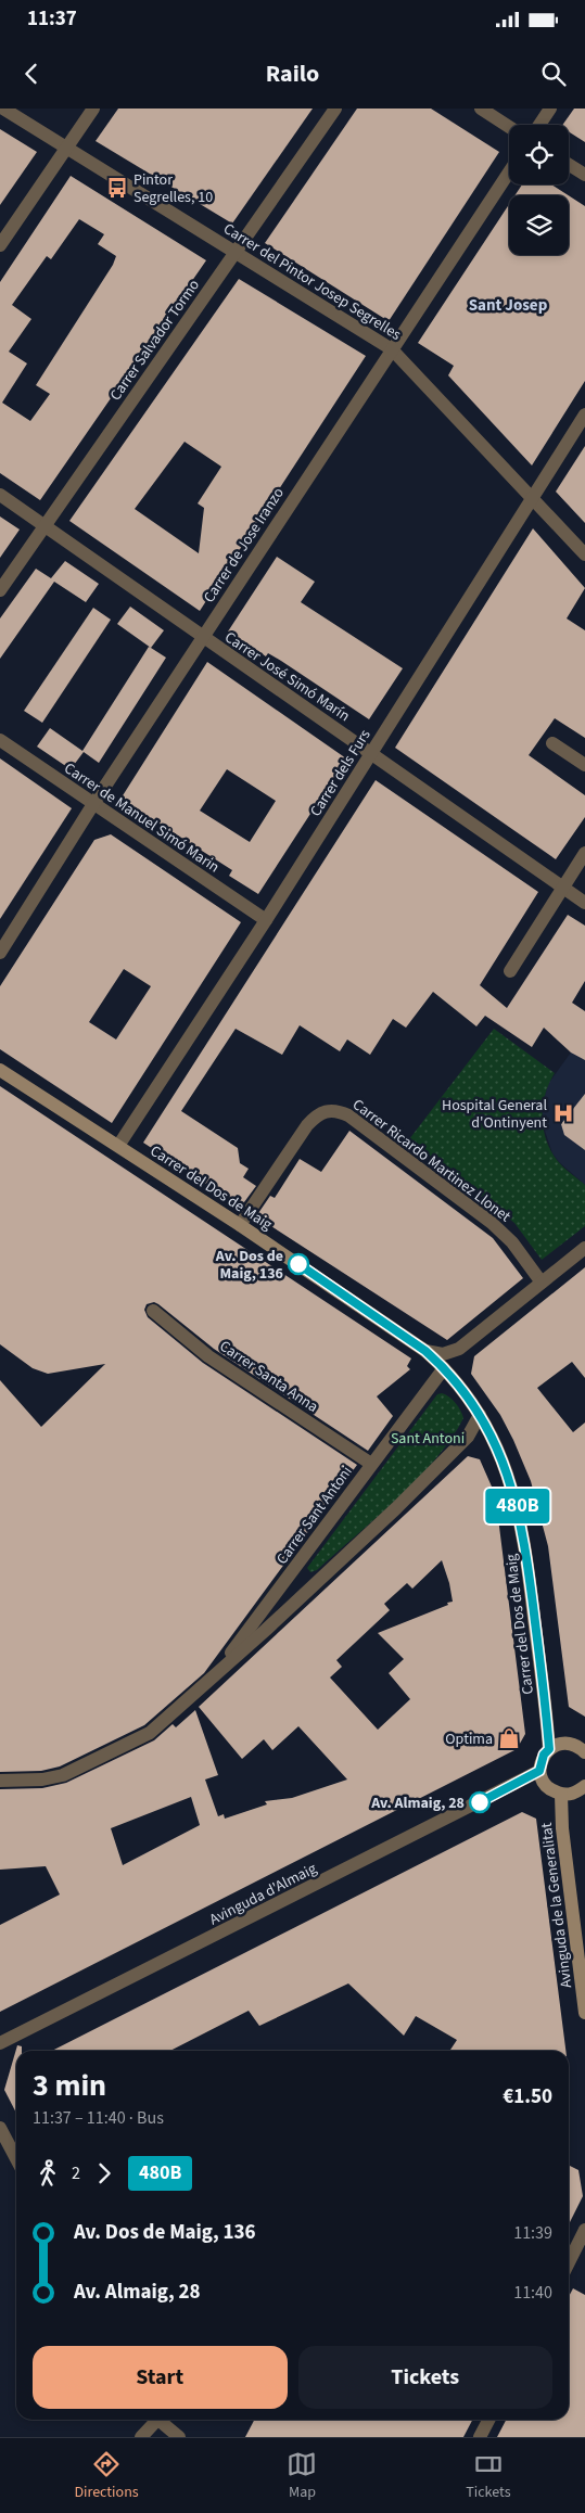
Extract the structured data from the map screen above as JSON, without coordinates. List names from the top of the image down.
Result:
{
  "streets": {
    "street": [
      "Carrer del Pintor Josep Segrelles",
      "Carrer Salvador Tormo",
      "Carrer de Jose Iranzo",
      "Carrer José Simó Marín",
      "Carrer dels Furs",
      "Carrer de Manuel Simó Marin",
      "Carrer Ricardo Martinez Llonet",
      "Carrer del Dos de Maig",
      "Carrer Santa Anna",
      "Carrer Sant Antoni",
      "Avinguda d'Almaig",
      "Avinguda de la Generalitat"
    ]
  },
  "crossings": [
    ["Carrer del Pintor Josep Segrelles", "Carrer Salvador Tormo"],
    ["Carrer del Pintor Josep Segrelles", "Carrer de Jose Iranzo"],
    ["Carrer del Pintor Josep Segrelles", "Carrer dels Furs"],
    ["Carrer Salvador Tormo", "Carrer José Simó Marín"],
    ["Carrer de Jose Iranzo", "Carrer José Simó Marín"],
    ["Carrer de Jose Iranzo", "Carrer de Manuel Simó Marin"],
    ["Carrer José Simó Marín", "Carrer dels Furs"],
    ["Carrer dels Furs", "Carrer de Manuel Simó Marin"],
    ["Carrer dels Furs", "Carrer del Dos de Maig"],
    ["Carrer Ricardo Martinez Llonet", "Carrer del Dos de Maig"],
    ["Carrer del Dos de Maig", "Carrer Sant Antoni"],
    ["Carrer Santa Anna", "Carrer Sant Antoni"]
  ],
  "districts": ["Sant Josep"],
  "parks": ["Sant Antoni"],
  "places": {
    "bus stop": ["Pintor Segrelles, 10"],
    "hospital": ["Hospital General d'Ontinyent"],
    "other": ["Av. Dos de Maig, 136", "Av. Almaig, 28"],
    "shop": ["Optima"]
  },
  "lines": ["bus line 480B"],
  "page": {
    "status": "11:37",
    "header": "Railo",
    "on_map": "480B",
    "heading": ["3 min", "11:37 – 11:40 · Bus", "€1.50"],
    "legs": ["2", "480B"],
    "list": [
      {
        "name": "Av. Dos de Maig, 136",
        "value": "11:39"
      },
      {
        "name": "Av. Almaig, 28",
        "value": "11:40"
      }
    ],
    "buttons": ["Start", "Tickets"],
    "tabs": ["Directions", "Map", "Tickets"]
  }
}
